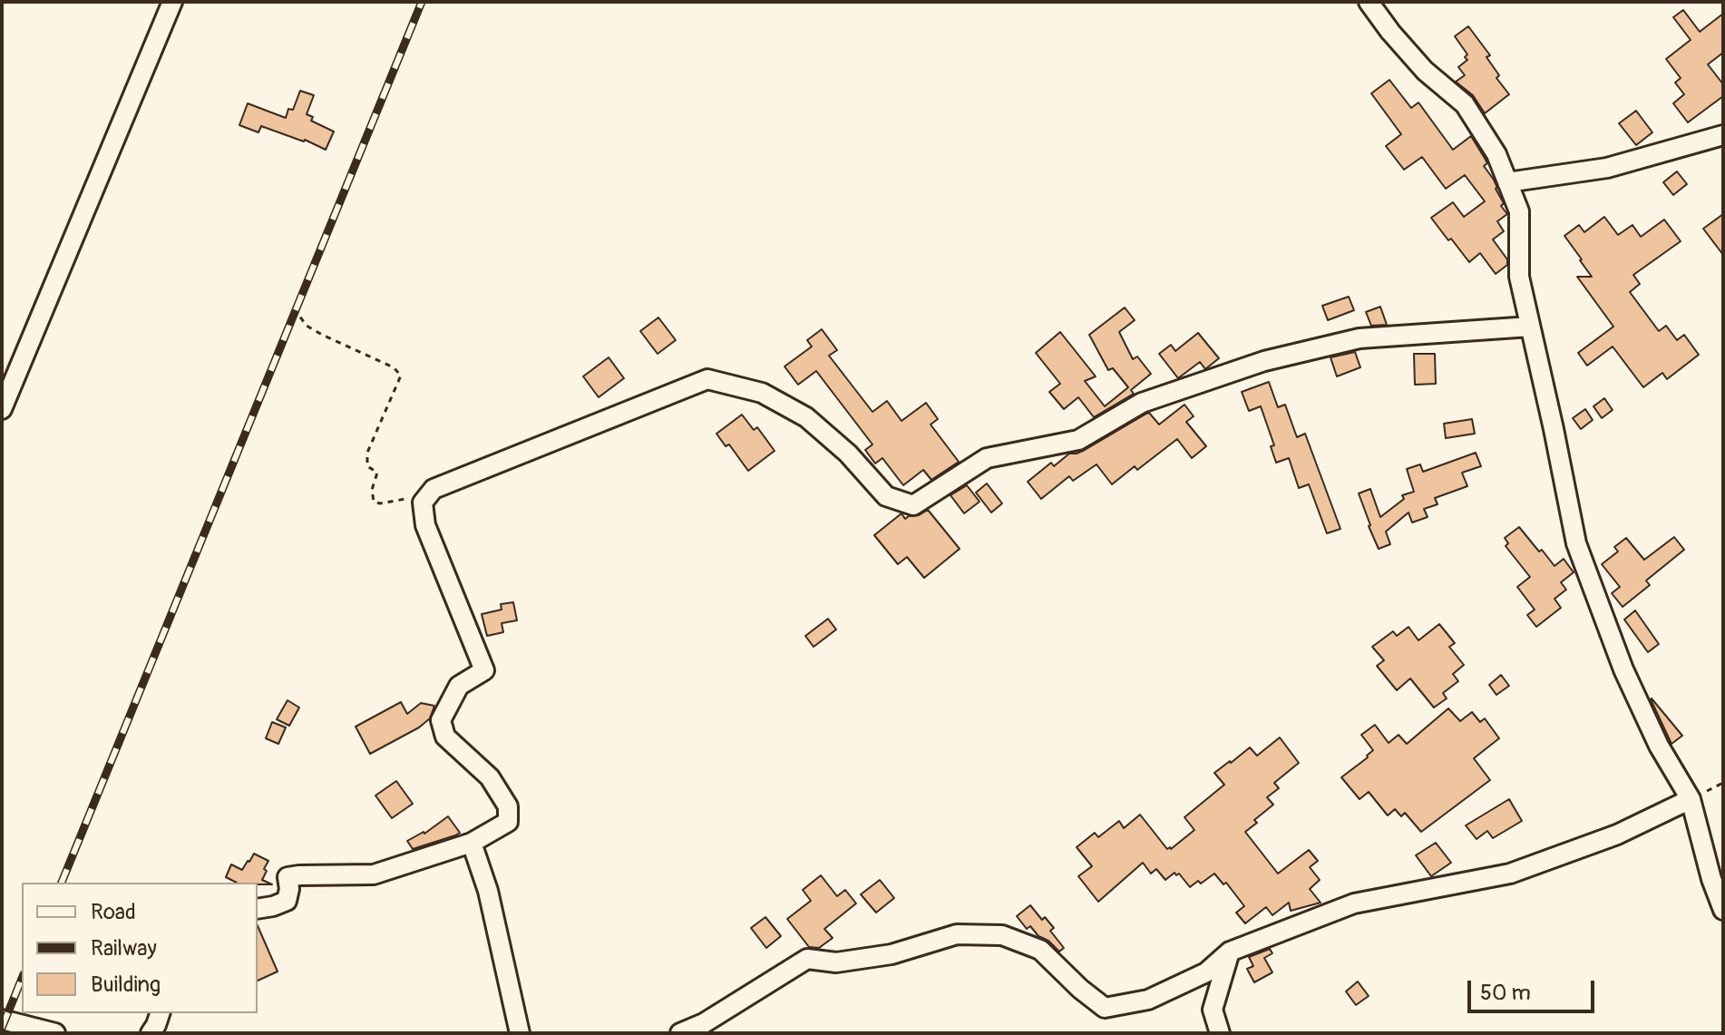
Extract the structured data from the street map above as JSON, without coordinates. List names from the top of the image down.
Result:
{
  "legend": ["Road", "Railway", "Building"],
  "scale_bar": "50 m"
}
